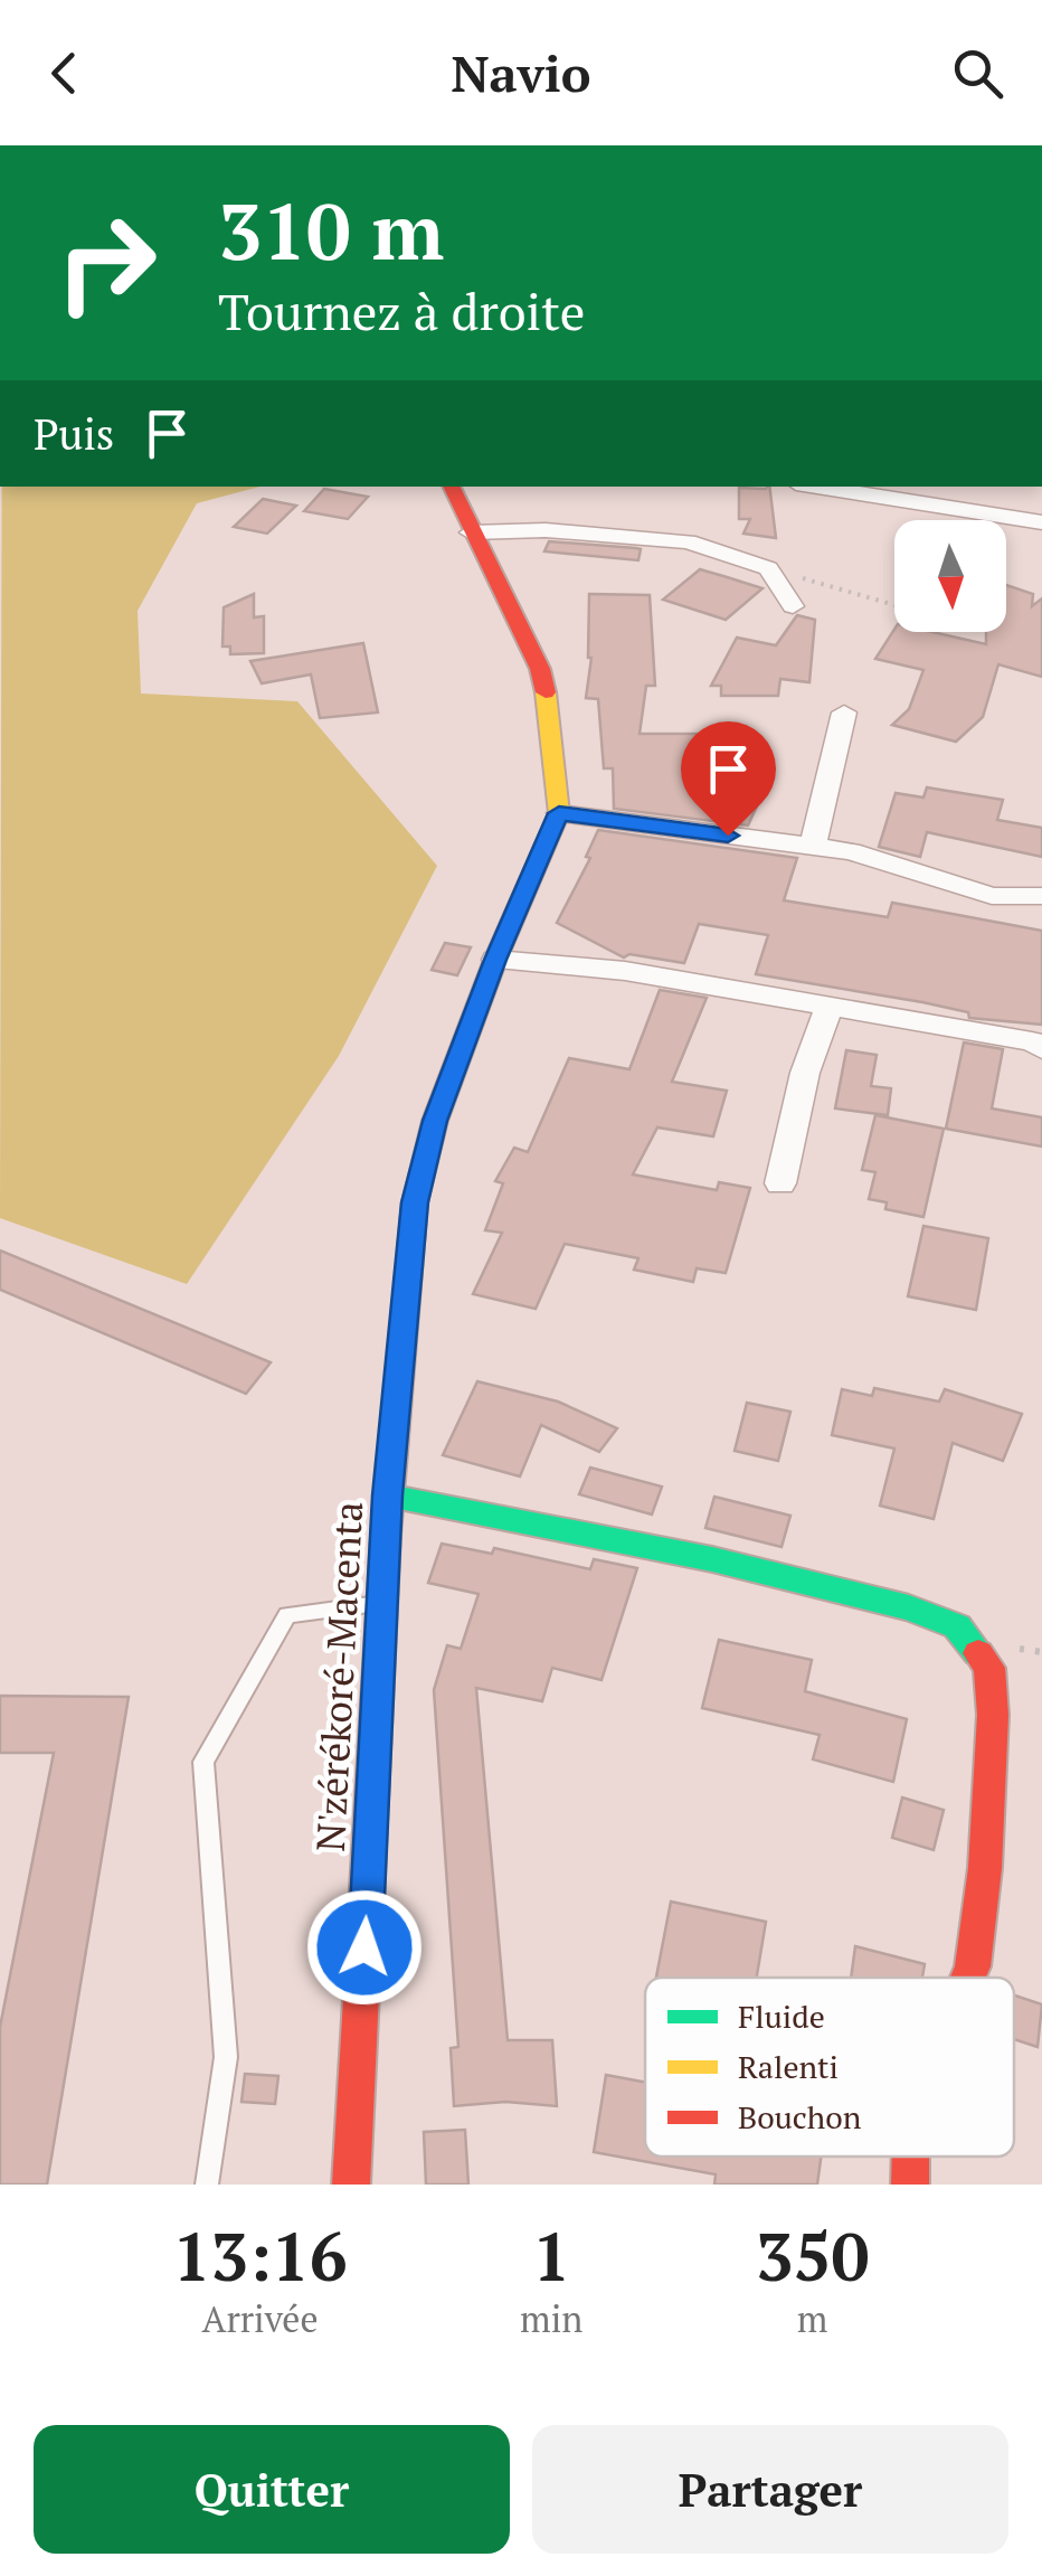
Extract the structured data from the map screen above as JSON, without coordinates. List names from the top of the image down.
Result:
{
  "streets": {
    "main road": ["N'zérékoré-Macenta"]
  },
  "legend": ["Fluide", "Ralenti", "Bouchon"],
  "north": "bottom",
  "page": {
    "header": "Navio",
    "turn": ["310 m", "Tournez à droite"],
    "then": "Puis",
    "eta": [
      "13:16",
      "Arrivée",
      "1",
      "min",
      "350",
      "m"
    ],
    "buttons": ["Quitter", "Partager"]
  }
}
